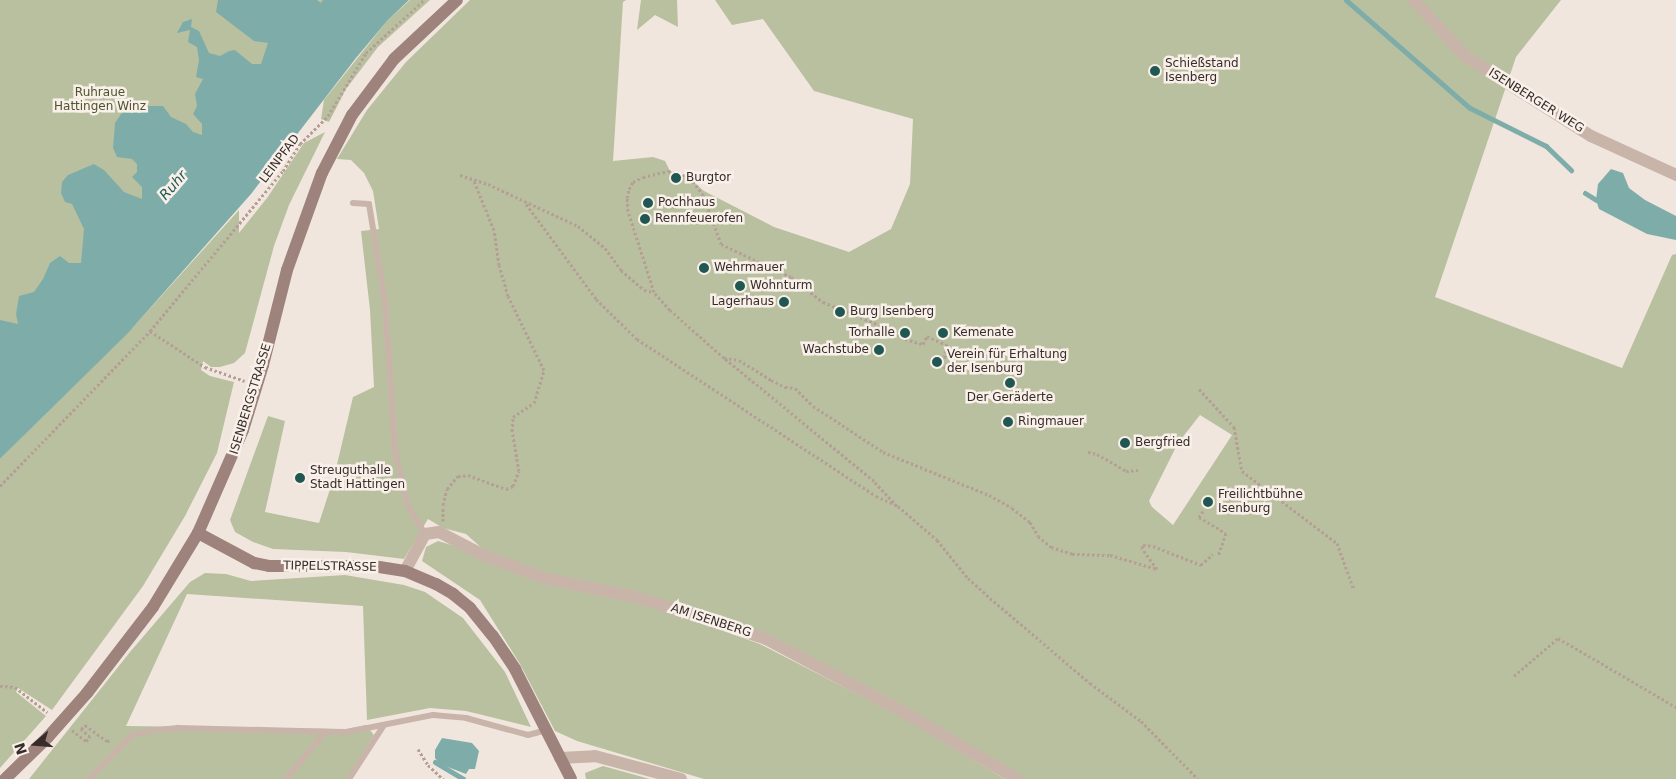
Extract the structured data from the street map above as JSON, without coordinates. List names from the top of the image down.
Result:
{
  "streets": {
    "main road": ["ISENBERGSTRASSE", "TIPPELSTRASSE"],
    "street": ["ISENBERGER WEG", "AM ISENBERG"],
    "path": ["LEINPFAD"]
  },
  "crossings": [
    ["ISENBERGSTRASSE", "TIPPELSTRASSE"]
  ],
  "water": ["Ruhr"],
  "parks": ["Ruhraue Hattingen Winz"],
  "places": [
    "Schießstand Isenberg",
    "Burgtor",
    "Pochhaus",
    "Rennfeuerofen",
    "Wehrmauer",
    "Wohnturm",
    "Lagerhaus",
    "Burg Isenberg",
    "Torhalle",
    "Kemenate",
    "Wachstube",
    "Verein für Erhaltung der Isenburg",
    "Der Geräderte",
    "Ringmauer",
    "Bergfried",
    "Streuguthalle Stadt Hattingen",
    "Freilichtbühne Isenburg"
  ],
  "north": "left"
}
